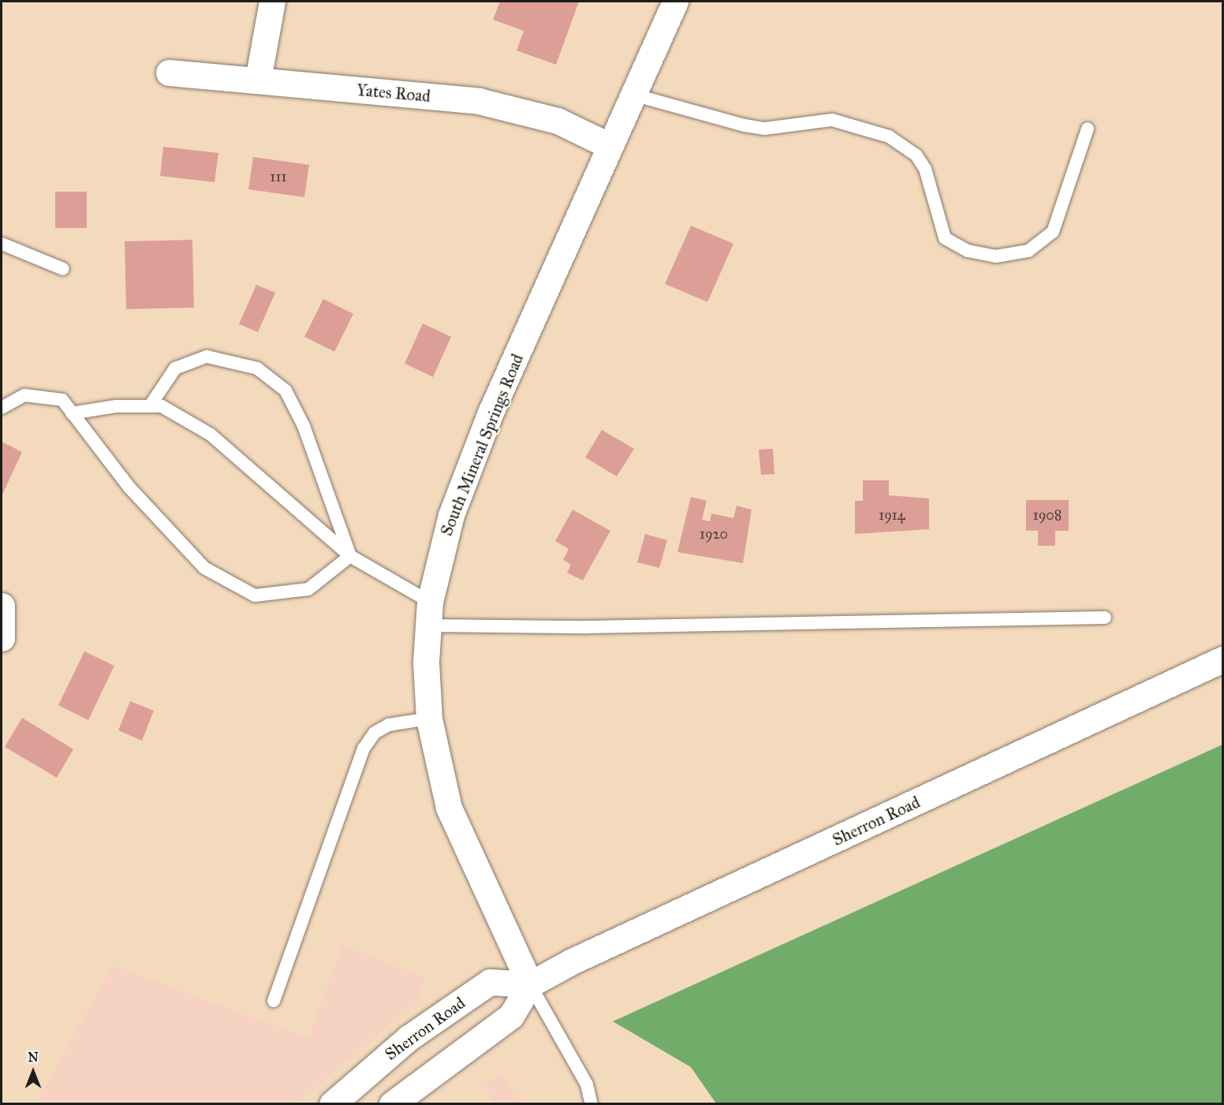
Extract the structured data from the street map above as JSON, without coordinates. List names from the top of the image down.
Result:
{
  "streets": {
    "street": ["Yates Road", "South Mineral Springs Road", "Sherron Road"]
  },
  "crossings": [
    ["Yates Road", "South Mineral Springs Road"],
    ["South Mineral Springs Road", "Sherron Road"]
  ],
  "house_numbers": [
    "111",
    "1914",
    "1908",
    "1920"
  ],
  "north": "top"
}
